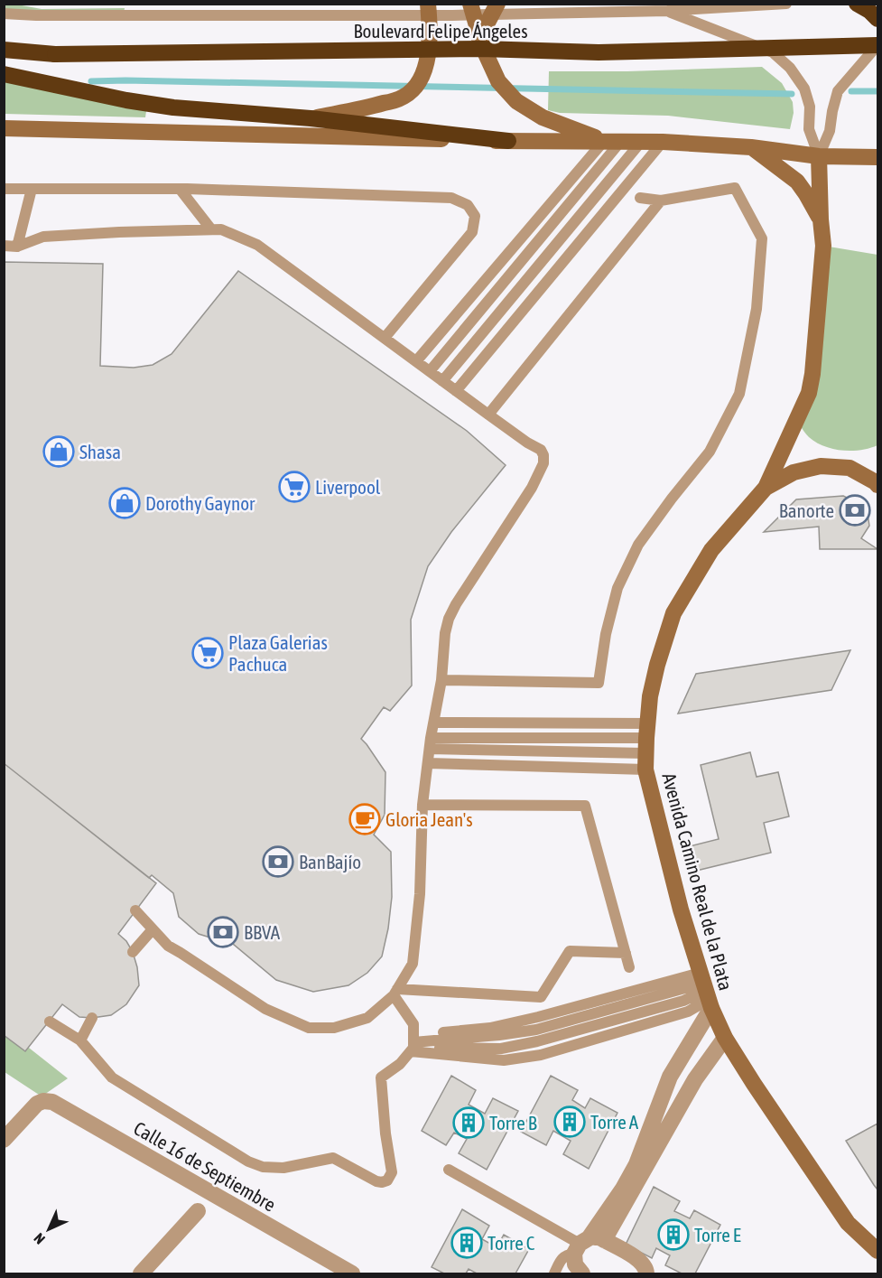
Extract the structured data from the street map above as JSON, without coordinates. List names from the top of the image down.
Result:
{
  "streets": {
    "highway": ["Boulevard Felipe Ángeles"],
    "main road": ["Avenida Camino Real de la Plata"],
    "street": ["Calle 16 de Septiembre"]
  },
  "places": {
    "shop": ["Shasa", "Dorothy Gaynor"],
    "supermarket": ["Liverpool", "Plaza Galerias Pachuca"],
    "bank": ["Banorte", "BanBajío", "BBVA"],
    "cafe": ["Gloria Jean's"],
    "building": [
      "Torre A",
      "Torre B",
      "Torre E",
      "Torre C"
    ]
  },
  "north": "bottom left"
}
